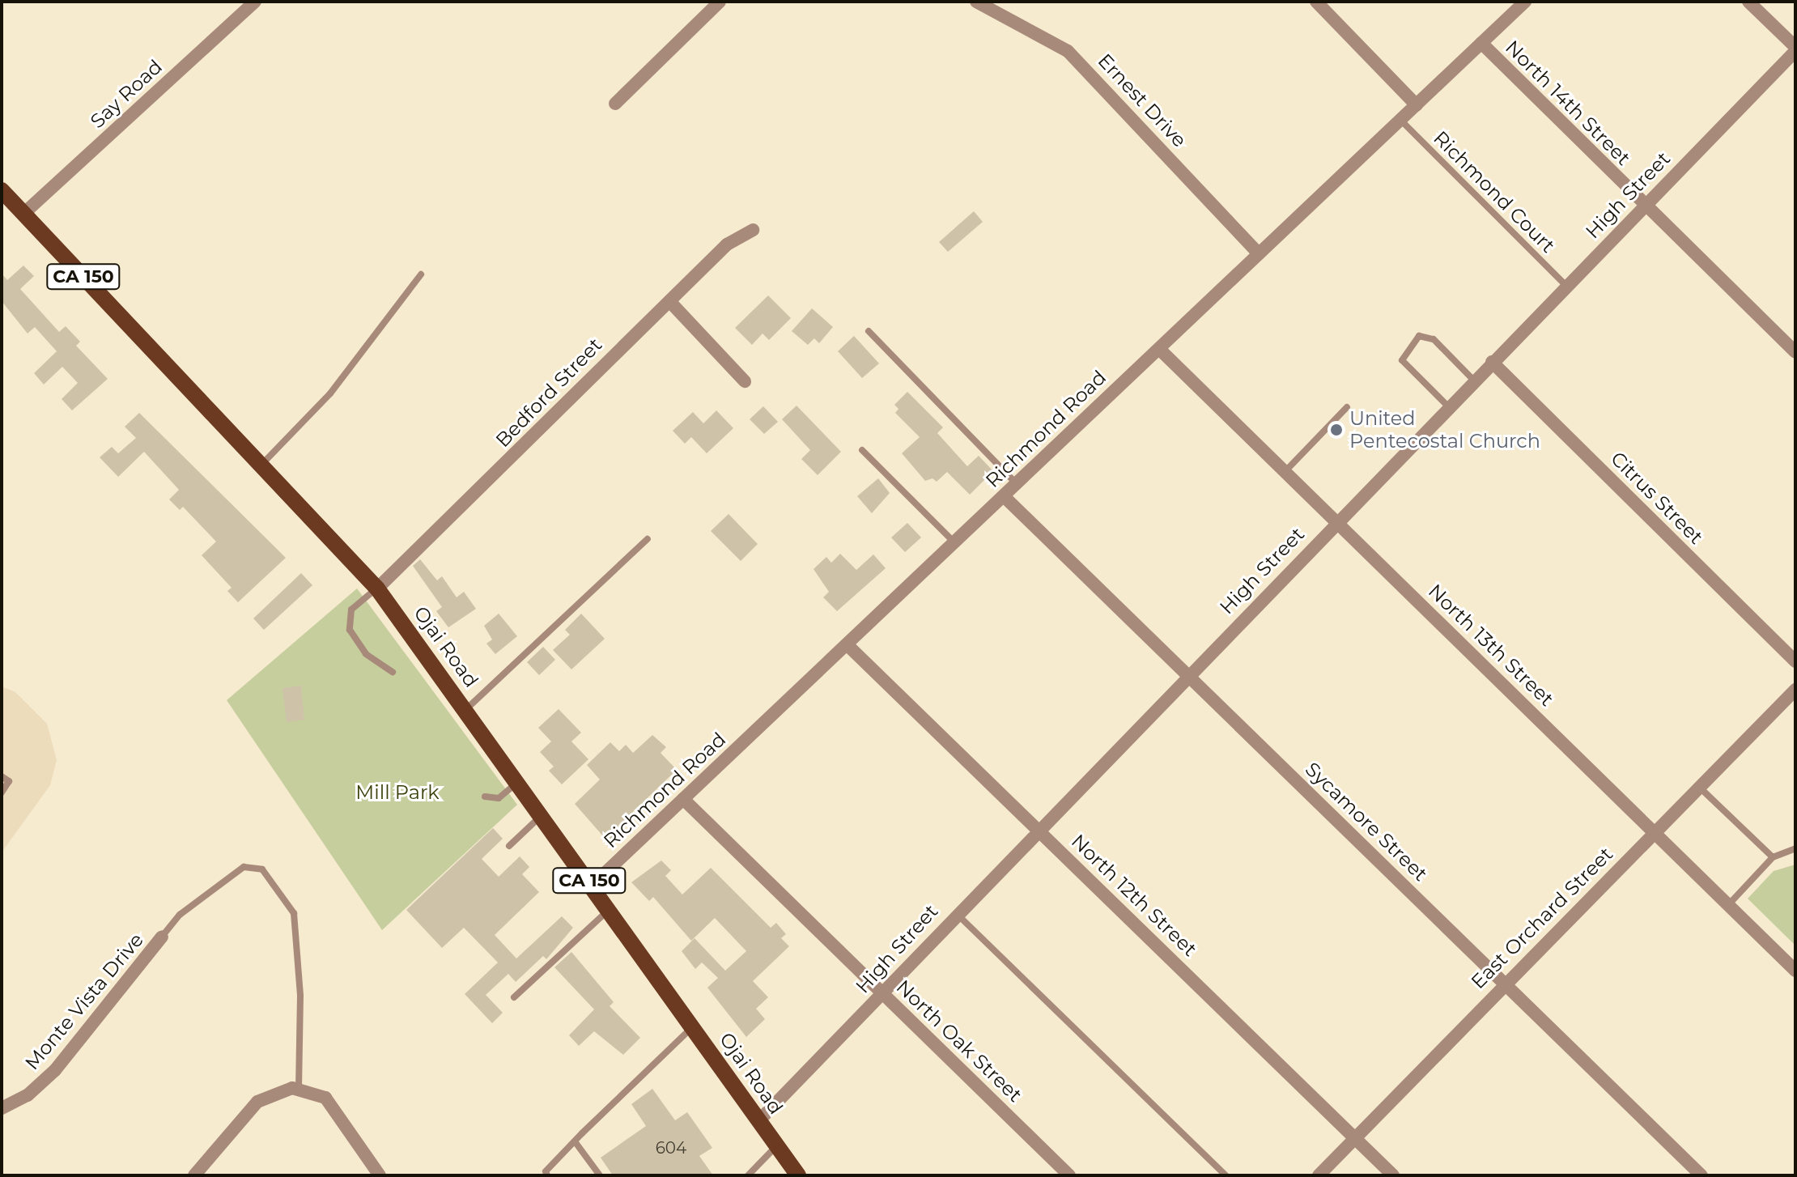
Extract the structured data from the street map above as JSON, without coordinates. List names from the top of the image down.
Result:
{
  "streets": {
    "main road": ["CA 150", "Ojai Road"],
    "street": [
      "Say Road",
      "Ernest Drive",
      "North 14th Street",
      "High Street",
      "Bedford Street",
      "Richmond Road",
      "Citrus Street",
      "North 13th Street",
      "Sycamore Street",
      "North 12th Street",
      "East Orchard Street",
      "Monte Vista Drive",
      "North Oak Street"
    ],
    "lane": ["Richmond Court"]
  },
  "crossings": [
    ["Say Road", "Ojai Road"],
    ["Ernest Drive", "Richmond Road"],
    ["North 14th Street", "High Street"],
    ["North 14th Street", "Richmond Road"],
    ["Richmond Court", "High Street"],
    ["Richmond Court", "Richmond Road"],
    ["High Street", "Citrus Street"],
    ["High Street", "North 13th Street"],
    ["High Street", "Ojai Road"],
    ["High Street", "Sycamore Street"],
    ["High Street", "North 12th Street"],
    ["High Street", "North Oak Street"],
    ["Bedford Street", "Ojai Road"],
    ["Richmond Road", "North 13th Street"],
    ["Richmond Road", "Ojai Road"],
    ["Richmond Road", "Sycamore Street"],
    ["Richmond Road", "North 12th Street"],
    ["Richmond Road", "North Oak Street"],
    ["North 13th Street", "East Orchard Street"],
    ["Sycamore Street", "East Orchard Street"],
    ["North 12th Street", "East Orchard Street"]
  ],
  "parks": ["Mill Park"],
  "places": ["United Pentecostal Church"],
  "house_numbers": ["604"]
}
